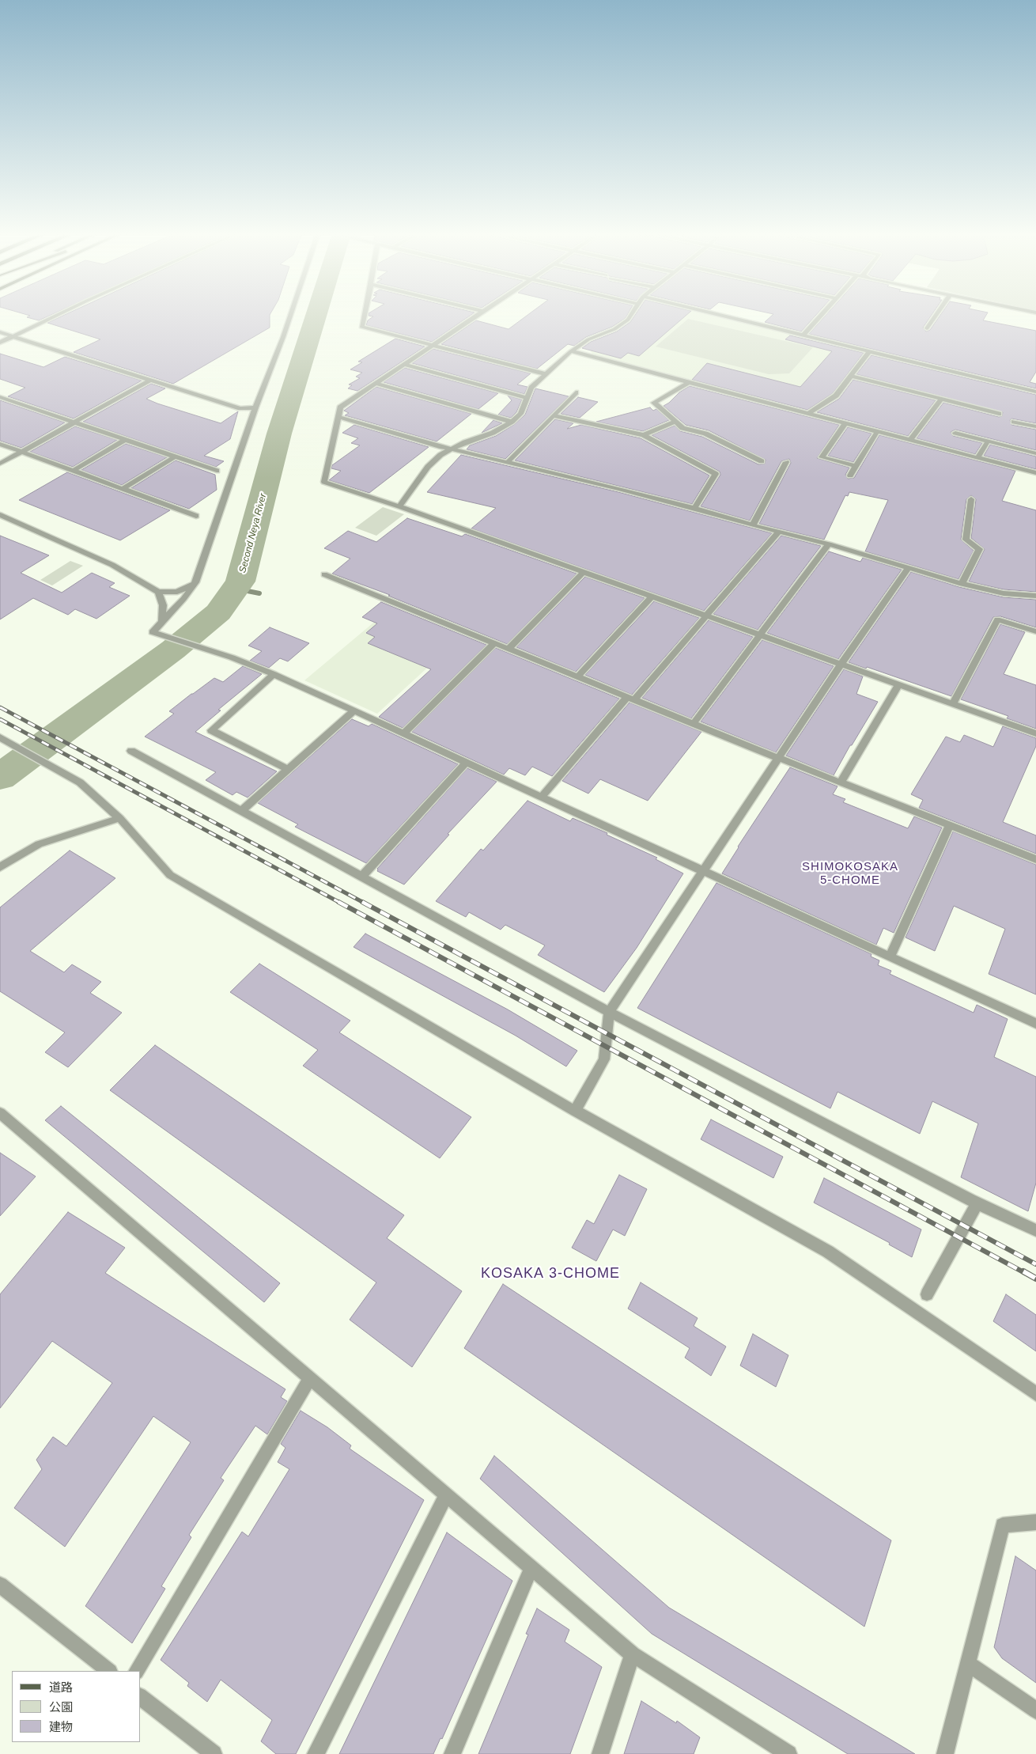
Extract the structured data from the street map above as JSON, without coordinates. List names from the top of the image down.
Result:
{
  "districts": ["SHIMOKOSAKA 5-CHOME", "KOSAKA 3-CHOME"],
  "water": ["Second Neya River"],
  "legend": ["道路", "公園", "建物"]
}
